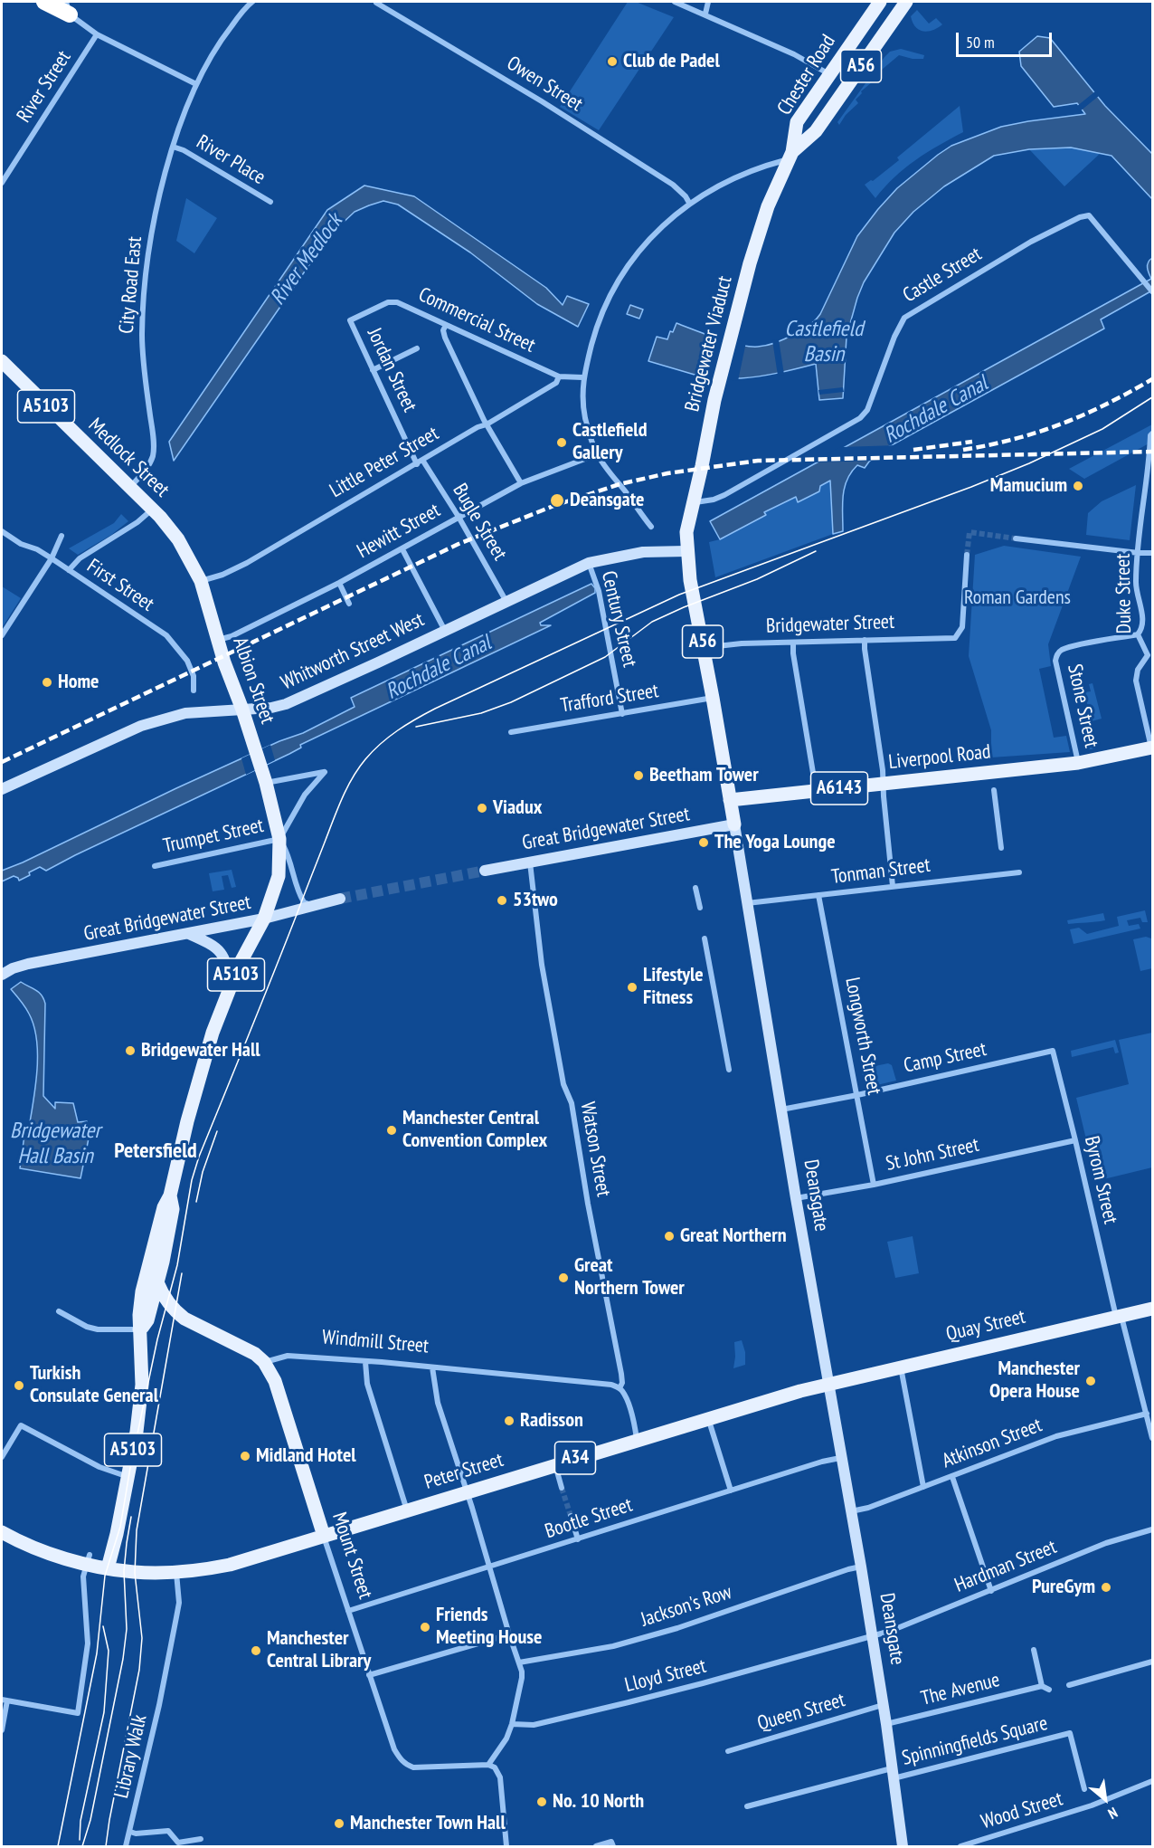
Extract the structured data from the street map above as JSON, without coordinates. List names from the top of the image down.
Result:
{
  "streets": {
    "main road": [
      "A56",
      "Chester Road",
      "Bridgewater Viaduct",
      "A5103",
      "Medlock Street",
      "Albion Street",
      "Liverpool Road",
      "A6143",
      "Deansgate",
      "Quay Street",
      "A34",
      "Peter Street",
      "Mount Street"
    ],
    "street": [
      "Owen Street",
      "River Street",
      "River Place",
      "Castle Street",
      "City Road East",
      "Commercial Street",
      "Jordan Street",
      "Little Peter Street",
      "Bugle Street",
      "Hewitt Street",
      "First Street",
      "Duke Street",
      "Century Street",
      "Bridgewater Street",
      "Whitworth Street West",
      "Trafford Street",
      "Stone Street",
      "Great Bridgewater Street",
      "Trumpet Street",
      "Tonman Street",
      "Longworth Street",
      "Camp Street",
      "Watson Street",
      "St John Street",
      "Byrom Street",
      "Windmill Street",
      "Atkinson Street",
      "Bootle Street",
      "Hardman Street",
      "Jackson's Row",
      "Lloyd Street",
      "The Avenue",
      "Queen Street",
      "Spinningfields Square",
      "Library Walk",
      "Wood Street"
    ]
  },
  "crossings": [
    ["Chester Road", "Bridgewater Viaduct"],
    ["River Place", "City Road East"],
    ["Castle Street", "Bridgewater Viaduct"],
    ["City Road East", "Medlock Street"],
    ["Commercial Street", "Jordan Street"],
    ["Commercial Street", "Little Peter Street"],
    ["Bridgewater Viaduct", "Whitworth Street West"],
    ["Bridgewater Viaduct", "Deansgate"],
    ["Jordan Street", "Little Peter Street"],
    ["A5103", "Albion Street"],
    ["A5103", "Great Bridgewater Street"],
    ["A5103", "A34"],
    ["A5103", "Peter Street"],
    ["Medlock Street", "Albion Street"],
    ["Little Peter Street", "Bugle Street"],
    ["Little Peter Street", "Albion Street"],
    ["Bugle Street", "Hewitt Street"],
    ["Bugle Street", "Whitworth Street West"],
    ["Hewitt Street", "Albion Street"],
    ["Duke Street", "Stone Street"],
    ["Duke Street", "Liverpool Road"],
    ["Century Street", "Whitworth Street West"],
    ["Century Street", "Trafford Street"],
    ["Bridgewater Street", "Deansgate"],
    ["Whitworth Street West", "Albion Street"],
    ["Whitworth Street West", "Deansgate"],
    ["Albion Street", "Great Bridgewater Street"],
    ["Albion Street", "Trumpet Street"],
    ["Trafford Street", "Deansgate"],
    ["Stone Street", "Liverpool Road"],
    ["Liverpool Road", "Deansgate"],
    ["Great Bridgewater Street", "Watson Street"],
    ["Great Bridgewater Street", "Deansgate"],
    ["Tonman Street", "Longworth Street"],
    ["Tonman Street", "Deansgate"],
    ["Longworth Street", "Camp Street"],
    ["Longworth Street", "St John Street"],
    ["Camp Street", "Byrom Street"],
    ["Camp Street", "Deansgate"],
    ["Watson Street", "Windmill Street"],
    ["Watson Street", "Peter Street"],
    ["St John Street", "Byrom Street"],
    ["St John Street", "Deansgate"],
    ["Byrom Street", "Quay Street"],
    ["Byrom Street", "Atkinson Street"],
    ["Deansgate", "Quay Street"],
    ["Deansgate", "Atkinson Street"],
    ["Deansgate", "Peter Street"],
    ["Deansgate", "Bootle Street"],
    ["Deansgate", "Hardman Street"],
    ["Deansgate", "Jackson's Row"],
    ["Deansgate", "Lloyd Street"],
    ["Deansgate", "The Avenue"],
    ["Deansgate", "Queen Street"],
    ["Deansgate", "Spinningfields Square"],
    ["Quay Street", "Peter Street"],
    ["Windmill Street", "Mount Street"],
    ["A34", "Peter Street"],
    ["Peter Street", "Mount Street"],
    ["Peter Street", "Library Walk"],
    ["Bootle Street", "Mount Street"],
    ["Hardman Street", "Lloyd Street"]
  ],
  "districts": ["Petersfield"],
  "water": [
    "River Medlock",
    "Castlefield Basin",
    "Rochdale Canal",
    "Bridgewater Hall Basin"
  ],
  "parks": ["Roman Gardens"],
  "places": [
    "Club de Padel",
    "Castlefield Gallery",
    "Mamucium",
    "Deansgate",
    "Home",
    "Beetham Tower",
    "Viadux",
    "The Yoga Lounge",
    "53two",
    "Lifestyle Fitness",
    "Bridgewater Hall",
    "Manchester Central Convention Complex",
    "Great Northern",
    "Great Northern Tower",
    "Manchester Opera House",
    "Turkish Consulate General",
    "Radisson",
    "Midland Hotel",
    "PureGym",
    "Friends Meeting House",
    "Manchester Central Library",
    "No. 10 North",
    "Manchester Town Hall"
  ],
  "scale_bar": "50 m",
  "north": "bottom right"
}
